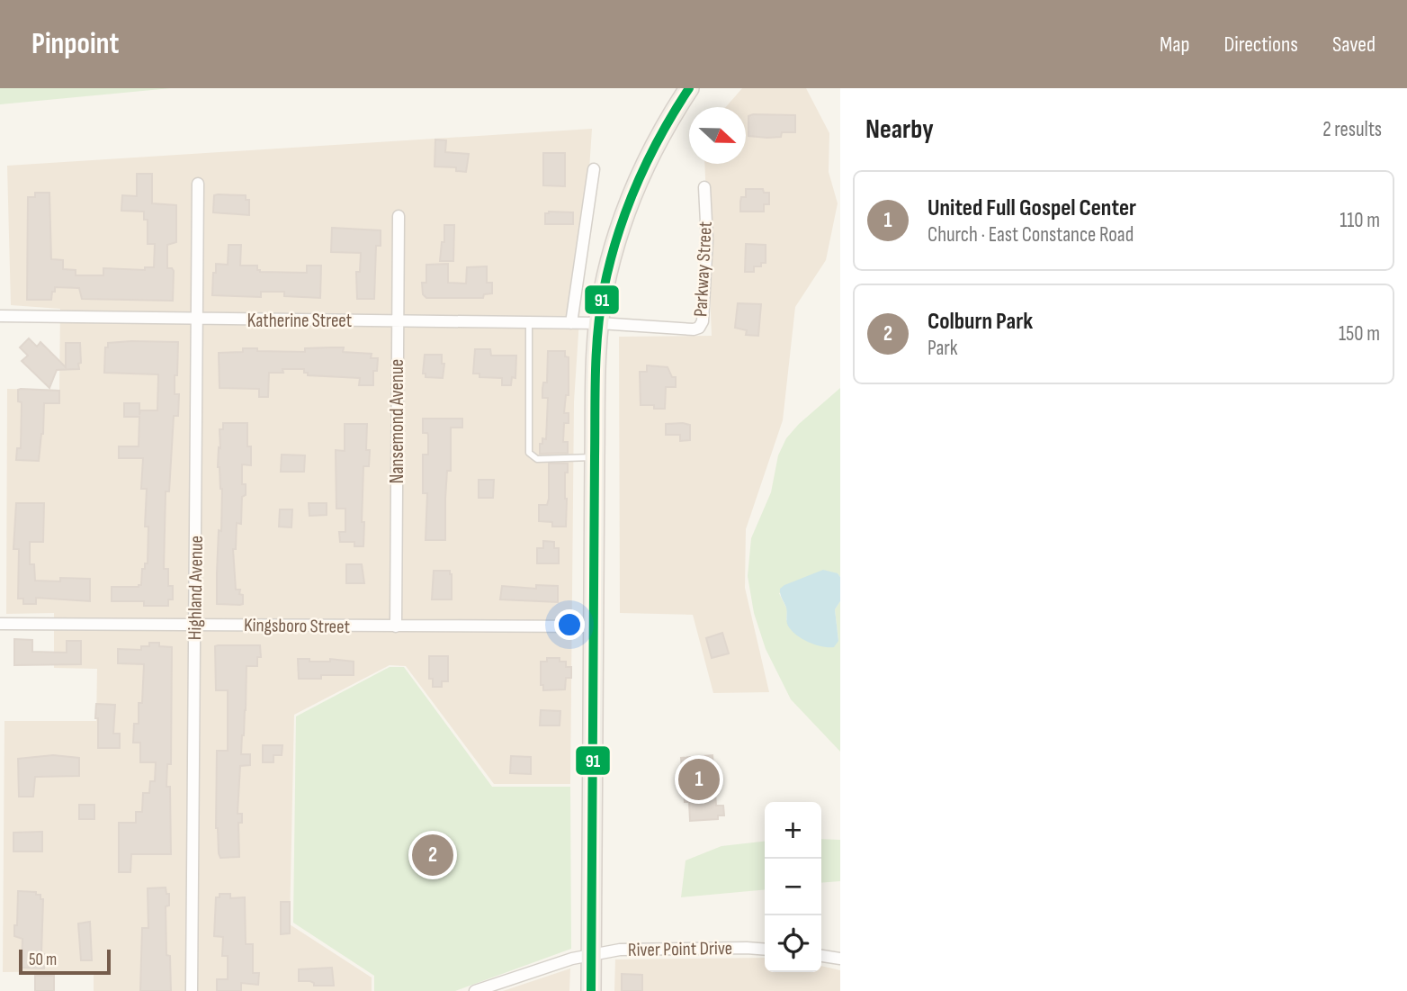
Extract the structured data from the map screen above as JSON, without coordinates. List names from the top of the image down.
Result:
{
  "streets": {
    "street": [
      "Parkway Street",
      "Katherine Street",
      "Nansemond Avenue",
      "Highland Avenue",
      "Kingsboro Street",
      "River Point Drive"
    ]
  },
  "crossings": [
    ["Parkway Street", "Katherine Street"],
    ["Katherine Street", "Nansemond Avenue"],
    ["Katherine Street", "Highland Avenue"],
    ["Nansemond Avenue", "Kingsboro Street"],
    ["Highland Avenue", "Kingsboro Street"]
  ],
  "lines": ["transit line 91"],
  "scale_bar": "50 m",
  "north": "right",
  "page": {
    "header": "Pinpoint",
    "nav": ["Map", "Directions", "Saved"],
    "heading": ["Nearby", "2 results"],
    "list": [
      {
        "mark": "1",
        "name": "United Full Gospel Center",
        "note": "Church · East Constance Road",
        "value": "110 m"
      },
      {
        "mark": "2",
        "name": "Colburn Park",
        "note": "Park",
        "value": "150 m"
      }
    ],
    "pins": ["1", "2"],
    "map_buttons": ["+", "−"],
    "scale": "50 m"
  }
}
